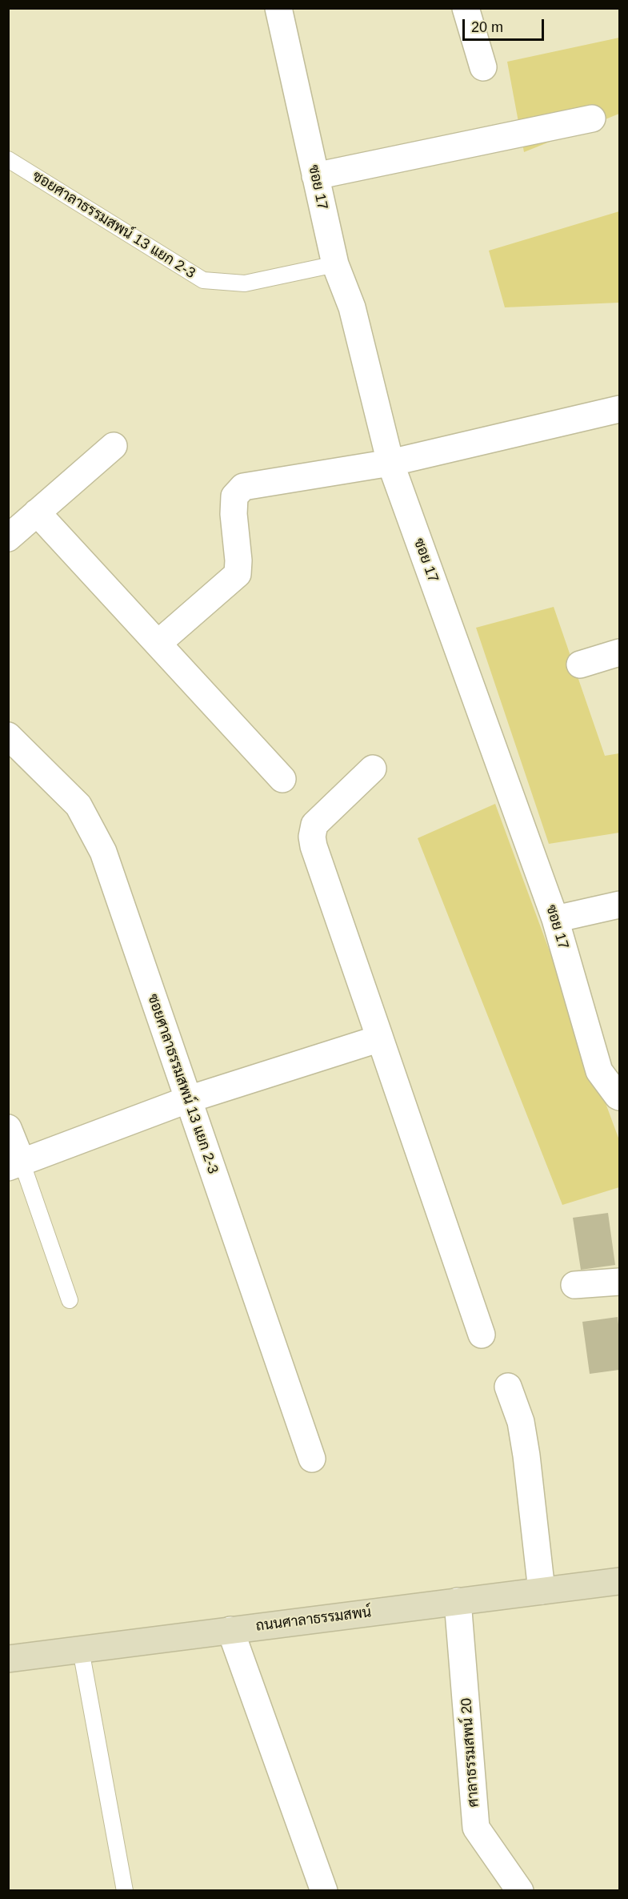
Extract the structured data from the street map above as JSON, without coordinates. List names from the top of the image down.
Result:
{
  "streets": {
    "street": [
      "ซอย 17",
      "ซอยศาลาธรรมสพน์ 13 แยก 2-3",
      "ถนนศาลาธรรมสพน์",
      "ศาลาธรรมสพน์ 20"
    ]
  },
  "crossings": [
    ["ซอย 17", "ซอยศาลาธรรมสพน์ 13 แยก 2-3"],
    ["ถนนศาลาธรรมสพน์", "ศาลาธรรมสพน์ 20"]
  ],
  "scale_bar": "20 m"
}
